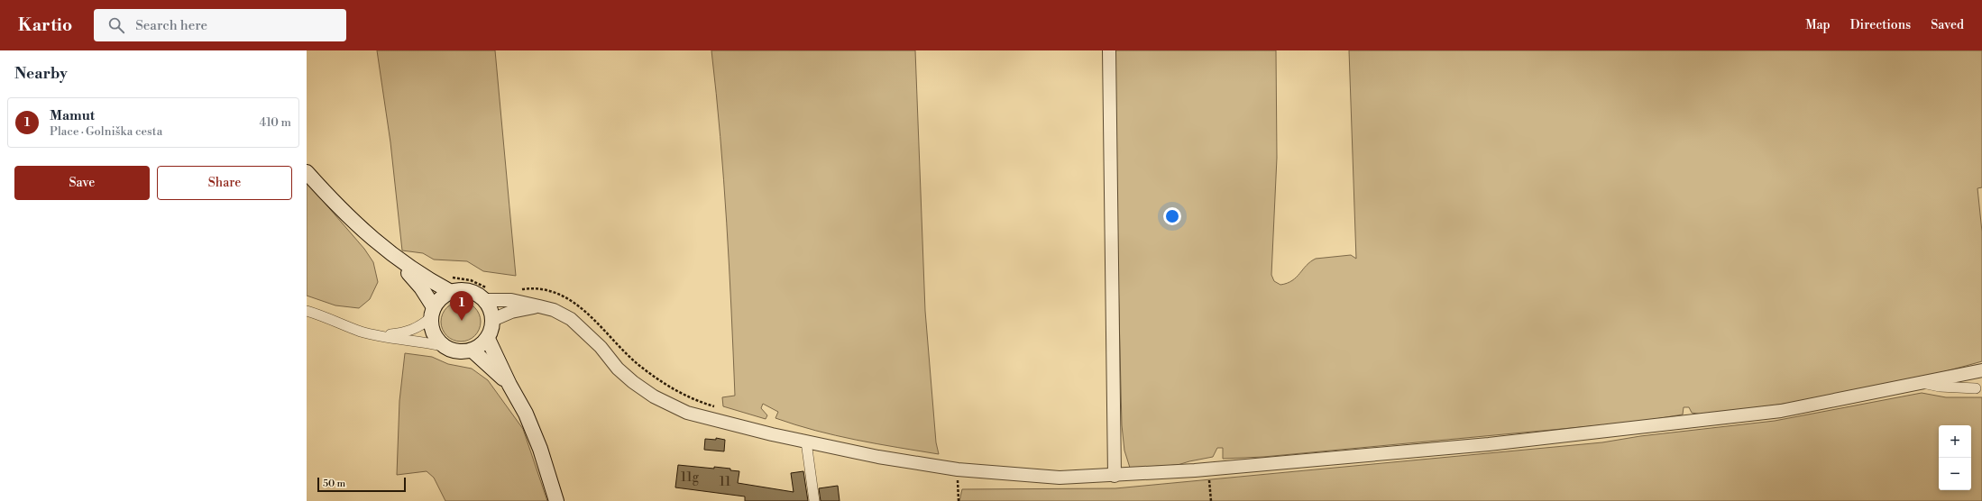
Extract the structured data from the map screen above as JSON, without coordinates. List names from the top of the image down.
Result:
{
  "house_numbers": ["11g", "11"],
  "scale_bar": "50 m",
  "page": {
    "header": "Kartio",
    "search": "Search here",
    "nav": ["Map", "Directions", "Saved"],
    "heading": "Nearby",
    "list": [
      {
        "mark": "1",
        "name": "Mamut",
        "note": "Place · Golniška cesta",
        "value": "410 m"
      }
    ],
    "buttons": ["Save", "Share"],
    "pins": "1",
    "map_buttons": ["+", "−"],
    "scale": "50 m"
  }
}
